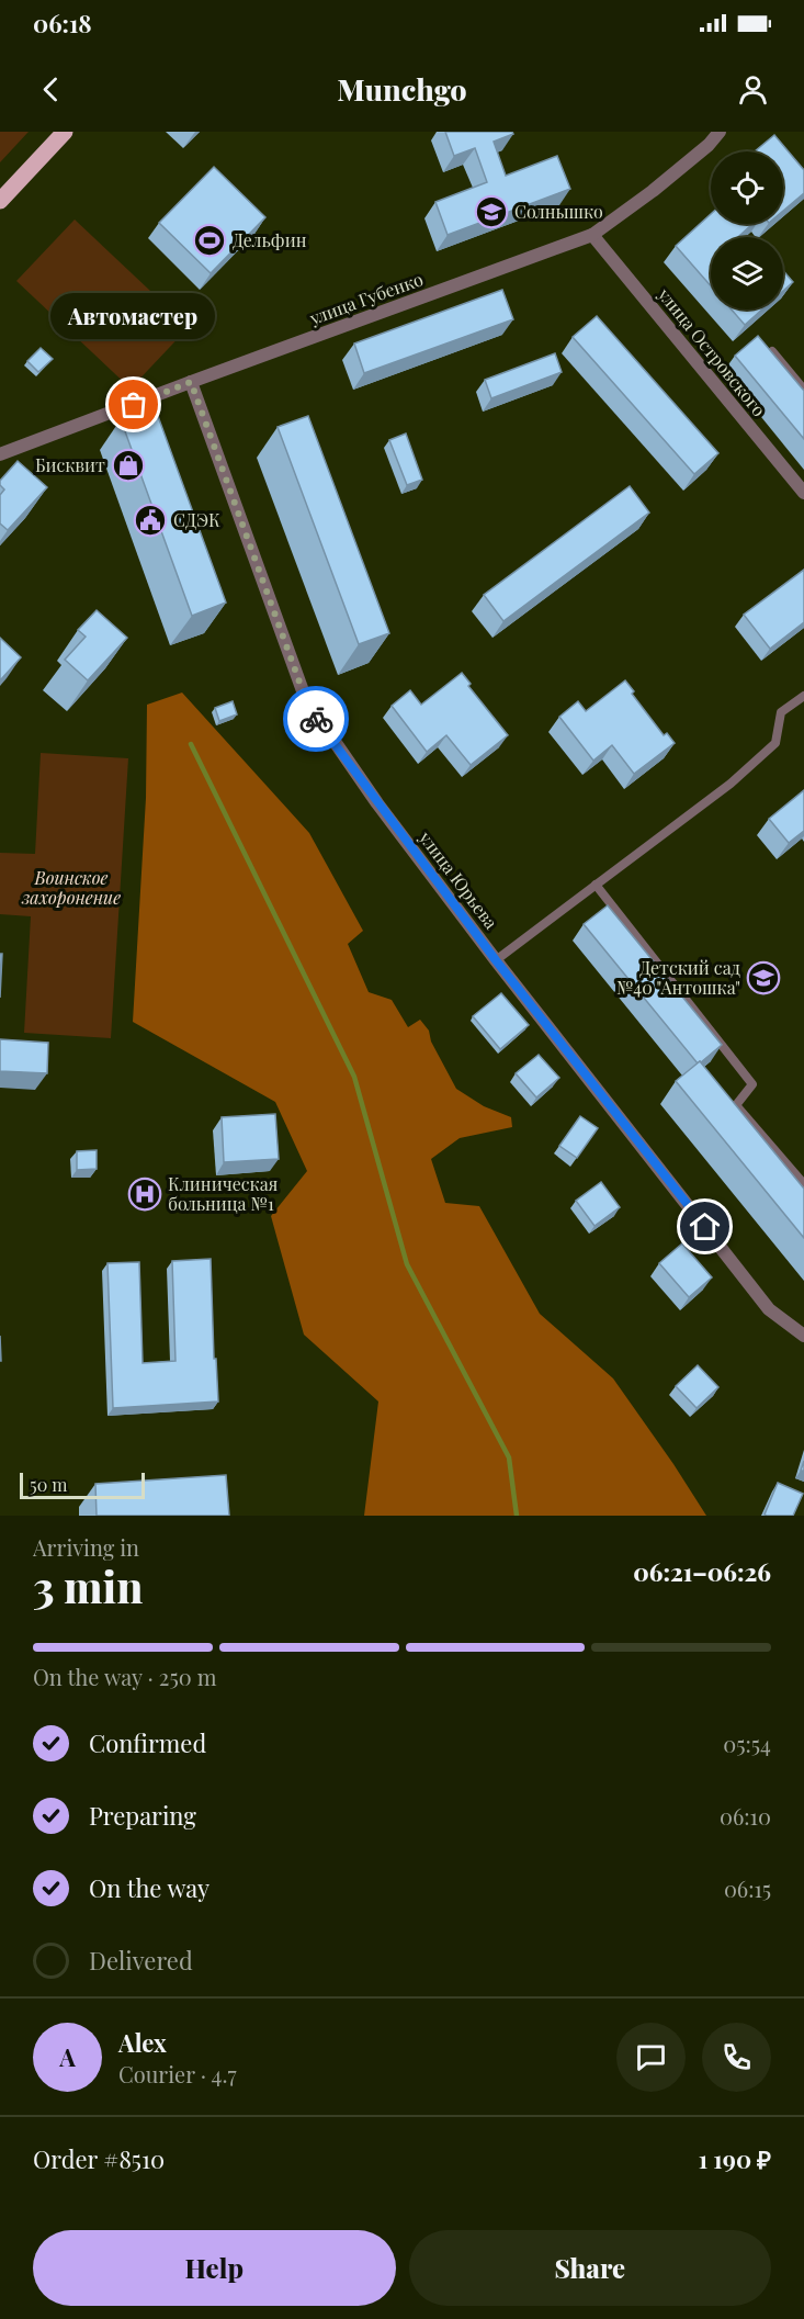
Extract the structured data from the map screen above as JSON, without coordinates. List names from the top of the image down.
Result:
{
  "streets": {
    "street": ["улица Губенко", "улица Островского", "улица Юрьева"]
  },
  "crossings": [
    ["улица Губенко", "улица Островского"],
    ["улица Губенко", "улица Юрьева"]
  ],
  "parks": ["Воинское захоронение"],
  "places": {
    "school or university": ["Солнышко", "Детский сад №40 \"Антошка\""],
    "sports": ["Дельфин"],
    "other": ["Автомастер"],
    "shop": ["Бисквит"],
    "public building": ["СДЭК"],
    "hospital": ["Клиническая больница №1"]
  },
  "scale_bar": "50 m",
  "page": {
    "status": "06:18",
    "header": "Munchgo",
    "bubble": "Автомастер",
    "scale": "50 m",
    "heading": ["3 min", "Arriving in", "06:21–06:26"],
    "panel": [
      "Alex",
      "Courier · 4.7",
      "Order #8510",
      "1 190 ₽"
    ],
    "bar": "On the way · 250 m",
    "list": [
      ["Confirmed", "05:54"],
      ["Preparing", "06:10"],
      ["On the way", "06:15"],
      "Delivered"
    ],
    "round": "A",
    "buttons": ["Help", "Share"]
  }
}
